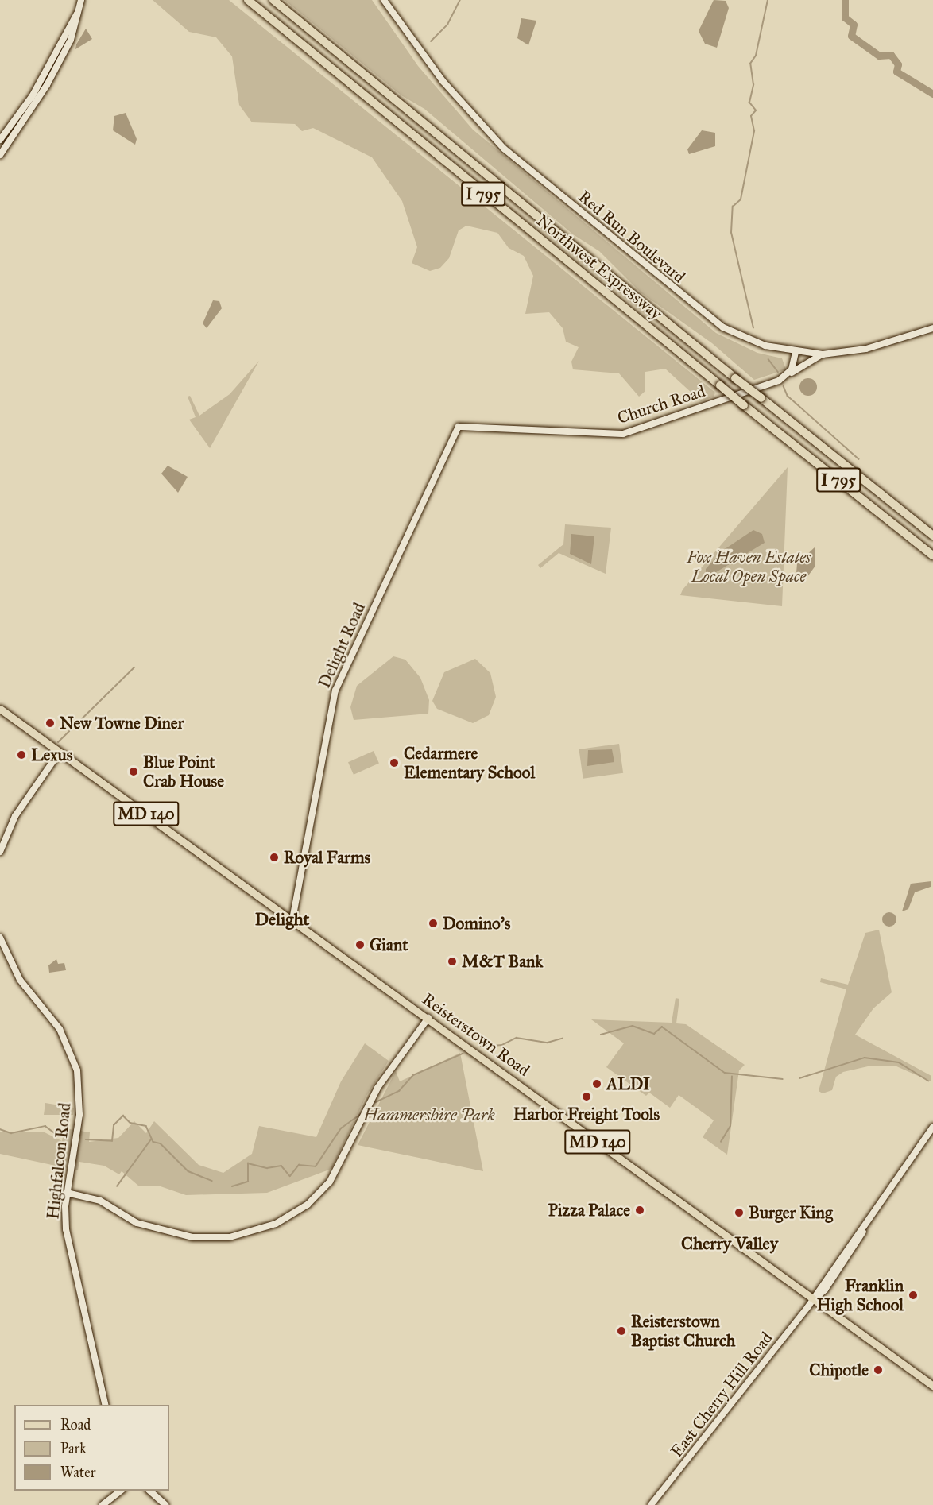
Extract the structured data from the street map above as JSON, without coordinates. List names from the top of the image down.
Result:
{
  "streets": {
    "highway": ["I 795", "Northwest Expressway"],
    "main road": ["MD 140", "Reisterstown Road"],
    "street": [
      "Red Run Boulevard",
      "Church Road",
      "Delight Road",
      "Highfalcon Road",
      "East Cherry Hill Road"
    ]
  },
  "crossings": [
    ["Red Run Boulevard", "Church Road"],
    ["Church Road", "Delight Road"],
    ["Delight Road", "Reisterstown Road"],
    ["Reisterstown Road", "East Cherry Hill Road"]
  ],
  "districts": ["Delight", "Cherry Valley"],
  "parks": ["Fox Haven Estates Local Open Space", "Hammershire Park"],
  "places": [
    "New Towne Diner",
    "Lexus",
    "Cedarmere Elementary School",
    "Blue Point Crab House",
    "Royal Farms",
    "Domino's",
    "Giant",
    "M&T Bank",
    "ALDI",
    "Harbor Freight Tools",
    "Pizza Palace",
    "Burger King",
    "Franklin High School",
    "Reisterstown Baptist Church",
    "Chipotle"
  ],
  "legend": ["Road", "Park", "Water"]
}
